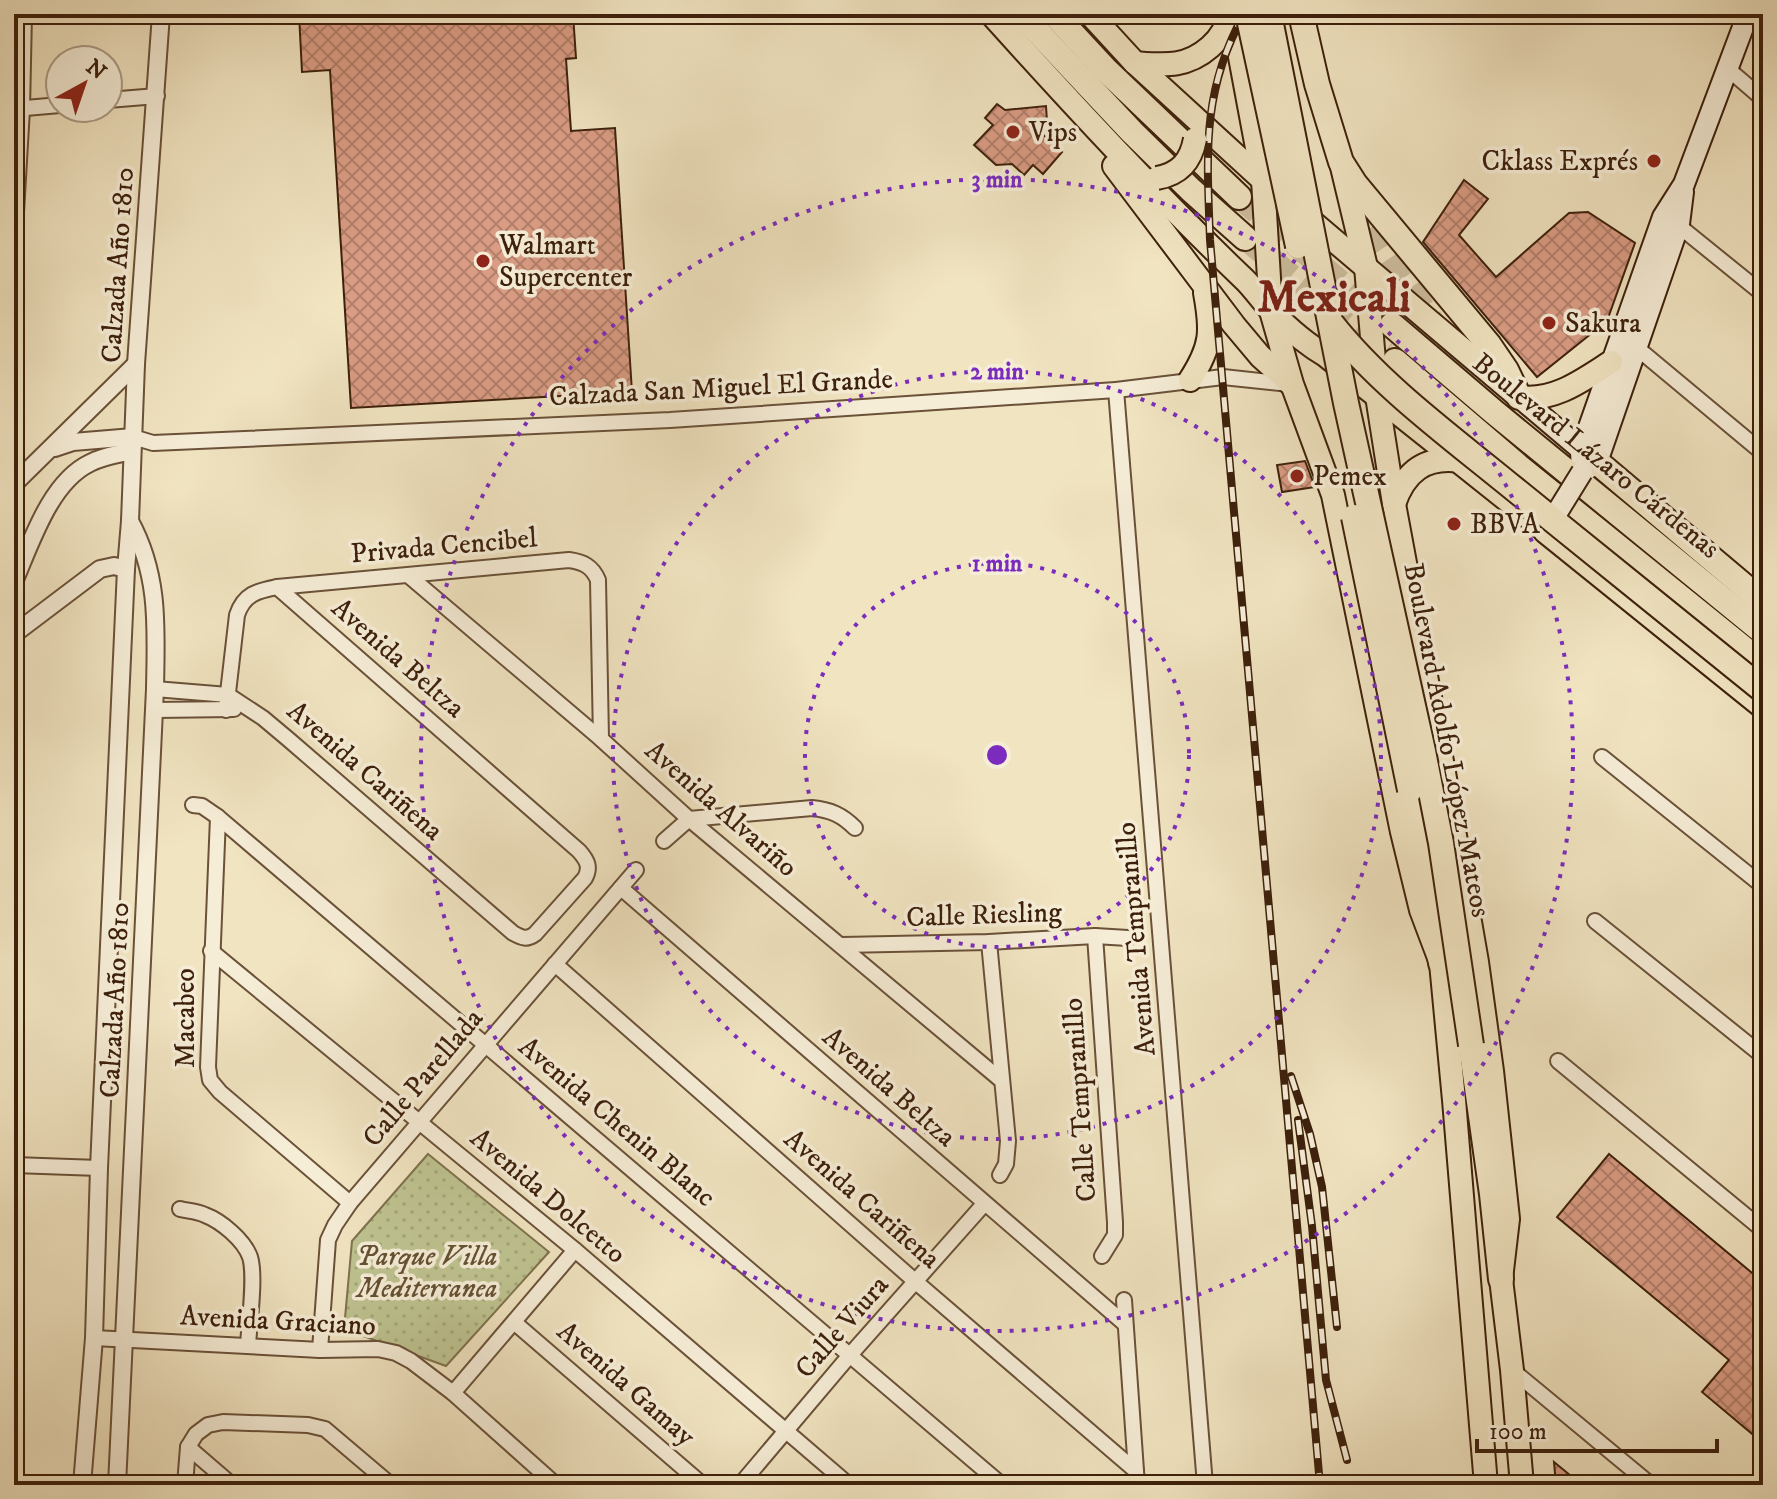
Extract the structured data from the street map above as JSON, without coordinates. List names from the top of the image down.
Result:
{
  "streets": {
    "highway": ["Boulevard Lázaro Cárdenas", "Boulevard Adolfo López Mateos"],
    "street": [
      "Calzada Año 1810",
      "Calzada San Miguel El Grande",
      "Privada Cencibel",
      "Avenida Beltza",
      "Avenida Cariñena",
      "Avenida Alvariño",
      "Calle Riesling",
      "Avenida Tempranillo",
      "Macabeo",
      "Calle Parellada",
      "Calle Tempranillo",
      "Avenida Chenin Blanc",
      "Avenida Dolcetto",
      "Avenida Graciano",
      "Calle Viura",
      "Avenida Gamay"
    ]
  },
  "crossings": [
    ["Calzada Año 1810", "Calzada San Miguel El Grande"],
    ["Calzada Año 1810", "Avenida Cariñena"],
    ["Calzada Año 1810", "Avenida Graciano"],
    ["Calzada San Miguel El Grande", "Avenida Tempranillo"],
    ["Privada Cencibel", "Avenida Beltza"],
    ["Privada Cencibel", "Avenida Cariñena"],
    ["Privada Cencibel", "Avenida Alvariño"],
    ["Avenida Beltza", "Avenida Cariñena"],
    ["Avenida Beltza", "Calle Parellada"],
    ["Avenida Beltza", "Calle Viura"],
    ["Avenida Cariñena", "Calle Parellada"],
    ["Avenida Cariñena", "Calle Viura"],
    ["Avenida Alvariño", "Calle Riesling"],
    ["Calle Riesling", "Calle Tempranillo"],
    ["Macabeo", "Calle Parellada"],
    ["Macabeo", "Avenida Chenin Blanc"],
    ["Macabeo", "Avenida Dolcetto"],
    ["Calle Parellada", "Avenida Chenin Blanc"],
    ["Calle Parellada", "Avenida Dolcetto"],
    ["Calle Parellada", "Avenida Graciano"],
    ["Avenida Chenin Blanc", "Calle Viura"],
    ["Avenida Dolcetto", "Calle Viura"]
  ],
  "districts": ["Mexicali"],
  "parks": ["Parque Villa Mediterranea"],
  "places": [
    "Vips",
    "Cklass Exprés",
    "Walmart Supercenter",
    "Sakura",
    "Pemex",
    "BBVA"
  ],
  "scale_bar": "100 m",
  "north": "top right",
  "rings": ["3 min", "2 min", "1 min"]
}
